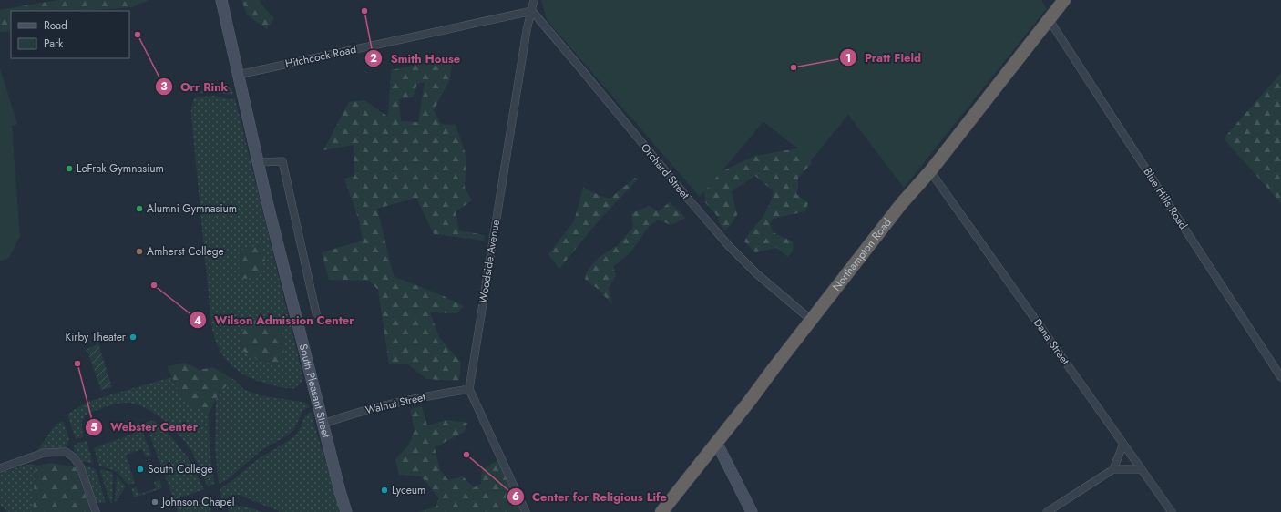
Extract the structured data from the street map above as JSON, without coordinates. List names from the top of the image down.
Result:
{
  "streets": {
    "highway": ["Northampton Road"],
    "main road": ["South Pleasant Street"],
    "street": [
      "Hitchcock Road",
      "Orchard Street",
      "Blue Hills Road",
      "Woodside Avenue",
      "Dana Street",
      "Walnut Street"
    ]
  },
  "crossings": [
    ["Hitchcock Road", "Orchard Street"],
    ["Hitchcock Road", "Woodside Avenue"],
    ["Hitchcock Road", "South Pleasant Street"],
    ["Orchard Street", "Northampton Road"],
    ["Orchard Street", "Woodside Avenue"],
    ["Blue Hills Road", "Northampton Road"],
    ["Northampton Road", "Dana Street"],
    ["Woodside Avenue", "Walnut Street"],
    ["South Pleasant Street", "Walnut Street"]
  ],
  "places": [
    "Smith House",
    "Orr Rink",
    "Pratt Field",
    "LeFrak Gymnasium",
    "Alumni Gymnasium",
    "Amherst College",
    "Wilson Admission Center",
    "Kirby Theater",
    "Webster Center",
    "Center for Religious Life",
    "South College",
    "Lyceum",
    "Johnson Chapel"
  ],
  "legend": ["Road", "Park"]
}
